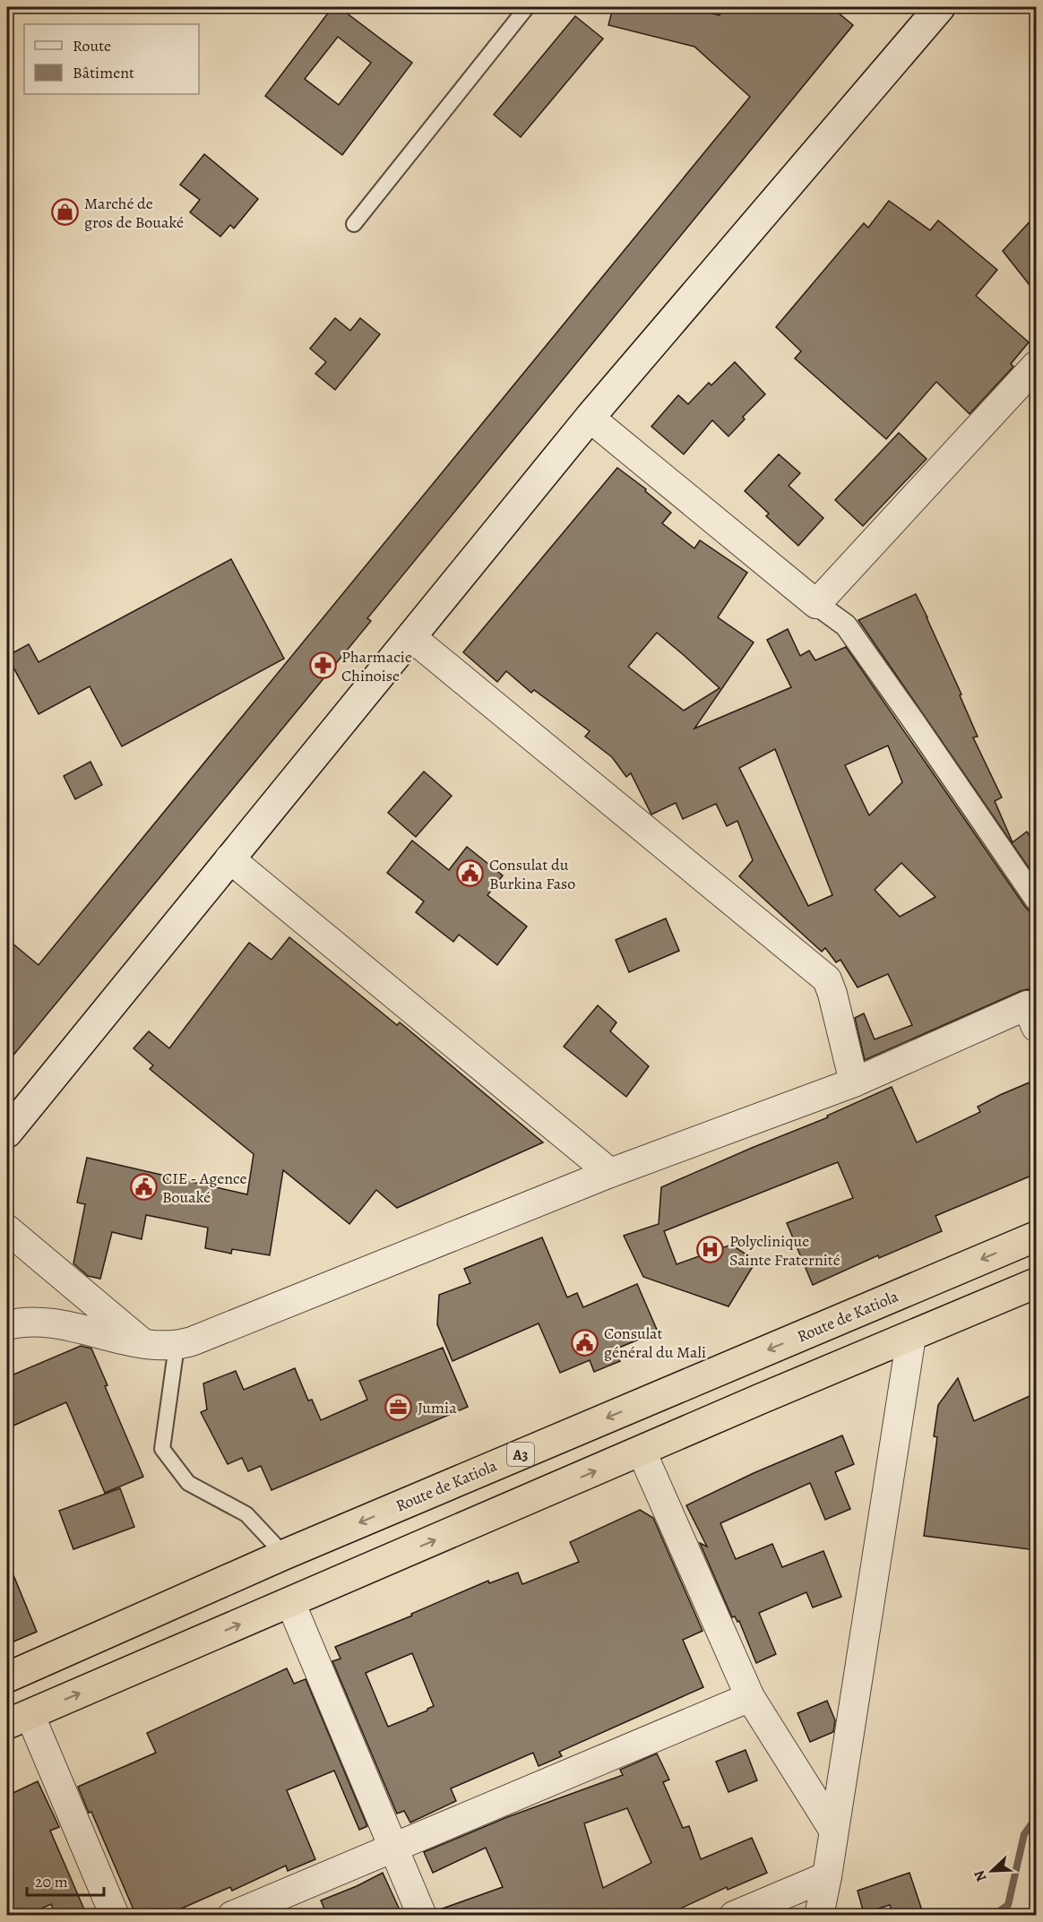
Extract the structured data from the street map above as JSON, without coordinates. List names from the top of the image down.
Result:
{
  "streets": {
    "highway": ["Route de Katiola", "A3"]
  },
  "places": {
    "shop": ["Marché de gros de Bouaké"],
    "pharmacy": ["Pharmacie Chinoise"],
    "public building": ["Consulat du Burkina Faso", "CIE - Agence Bouaké", "Consulat général du Mali"],
    "hospital": ["Polyclinique Sainte Fraternité"],
    "office": ["Jumia"]
  },
  "legend": ["Route", "Bâtiment"],
  "scale_bar": "20 m",
  "north": "bottom left"
}
